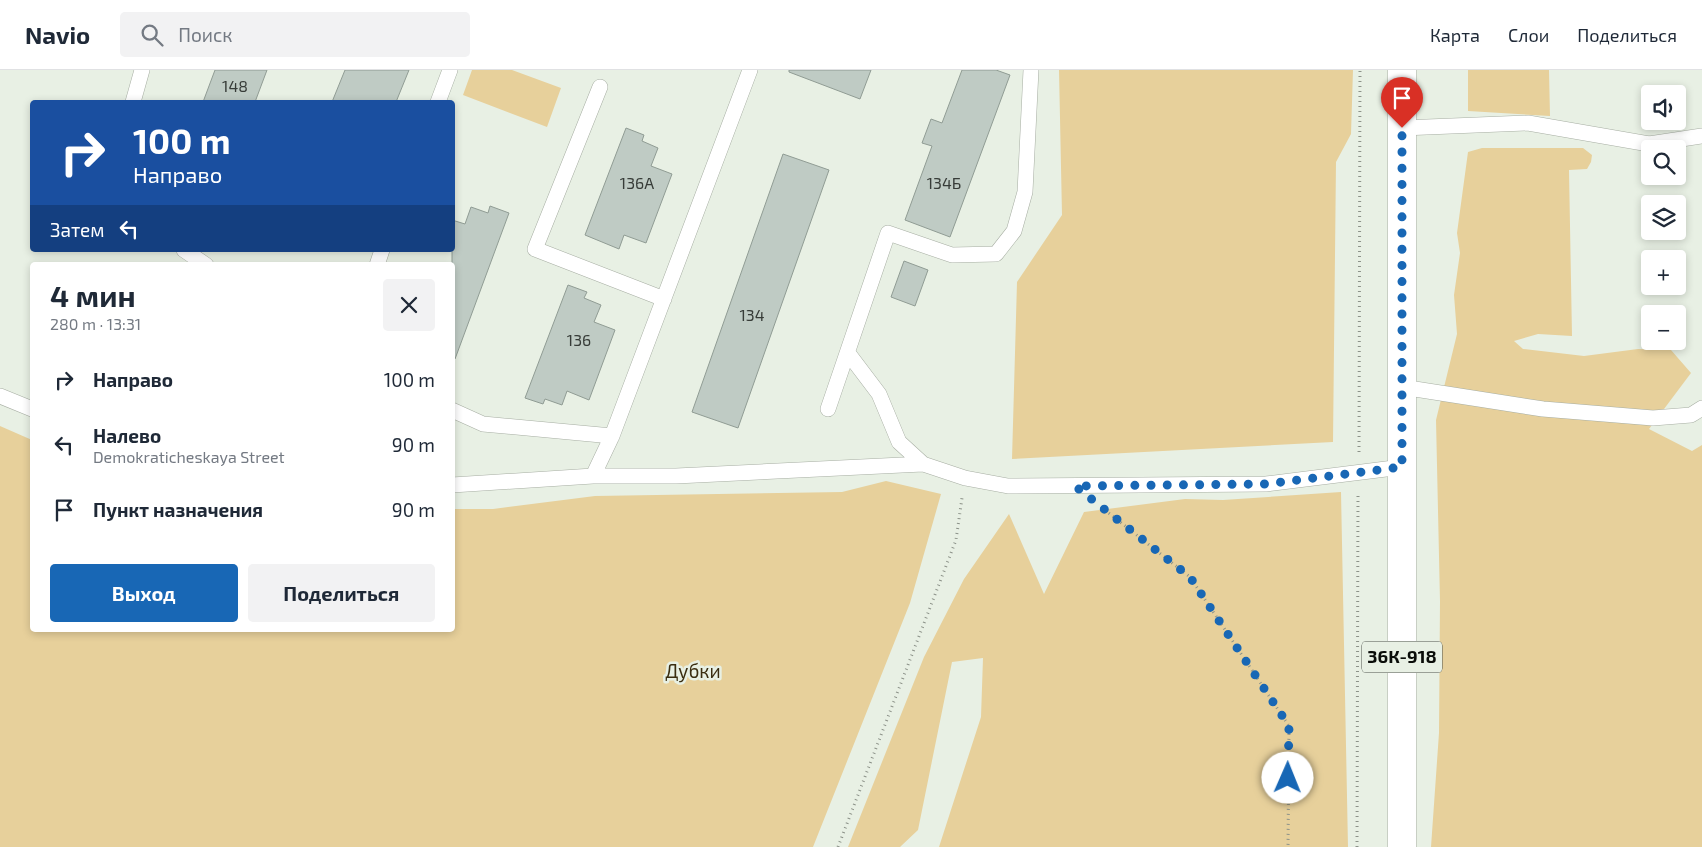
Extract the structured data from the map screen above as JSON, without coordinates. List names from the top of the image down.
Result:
{
  "streets": {
    "main road": ["36К-918"]
  },
  "parks": ["Дубки"],
  "house_numbers": [
    "148",
    "136A",
    "134Б",
    "134",
    "136"
  ],
  "page": {
    "header": "Navio",
    "search": "Поиск",
    "nav": ["Карта", "Слои", "Поделиться"],
    "map_buttons": ["+", "−"],
    "turn": ["100 m", "Направо"],
    "then": "Затем",
    "heading": ["4 мин", "280 m · 13:31"],
    "list": [
      {
        "name": "Направо",
        "value": "100 m"
      },
      {
        "name": "Налево",
        "note": "Demokraticheskaya Street",
        "value": "90 m"
      },
      {
        "name": "Пункт назначения",
        "value": "90 m"
      }
    ],
    "buttons": ["Выход", "Поделиться"]
  }
}
